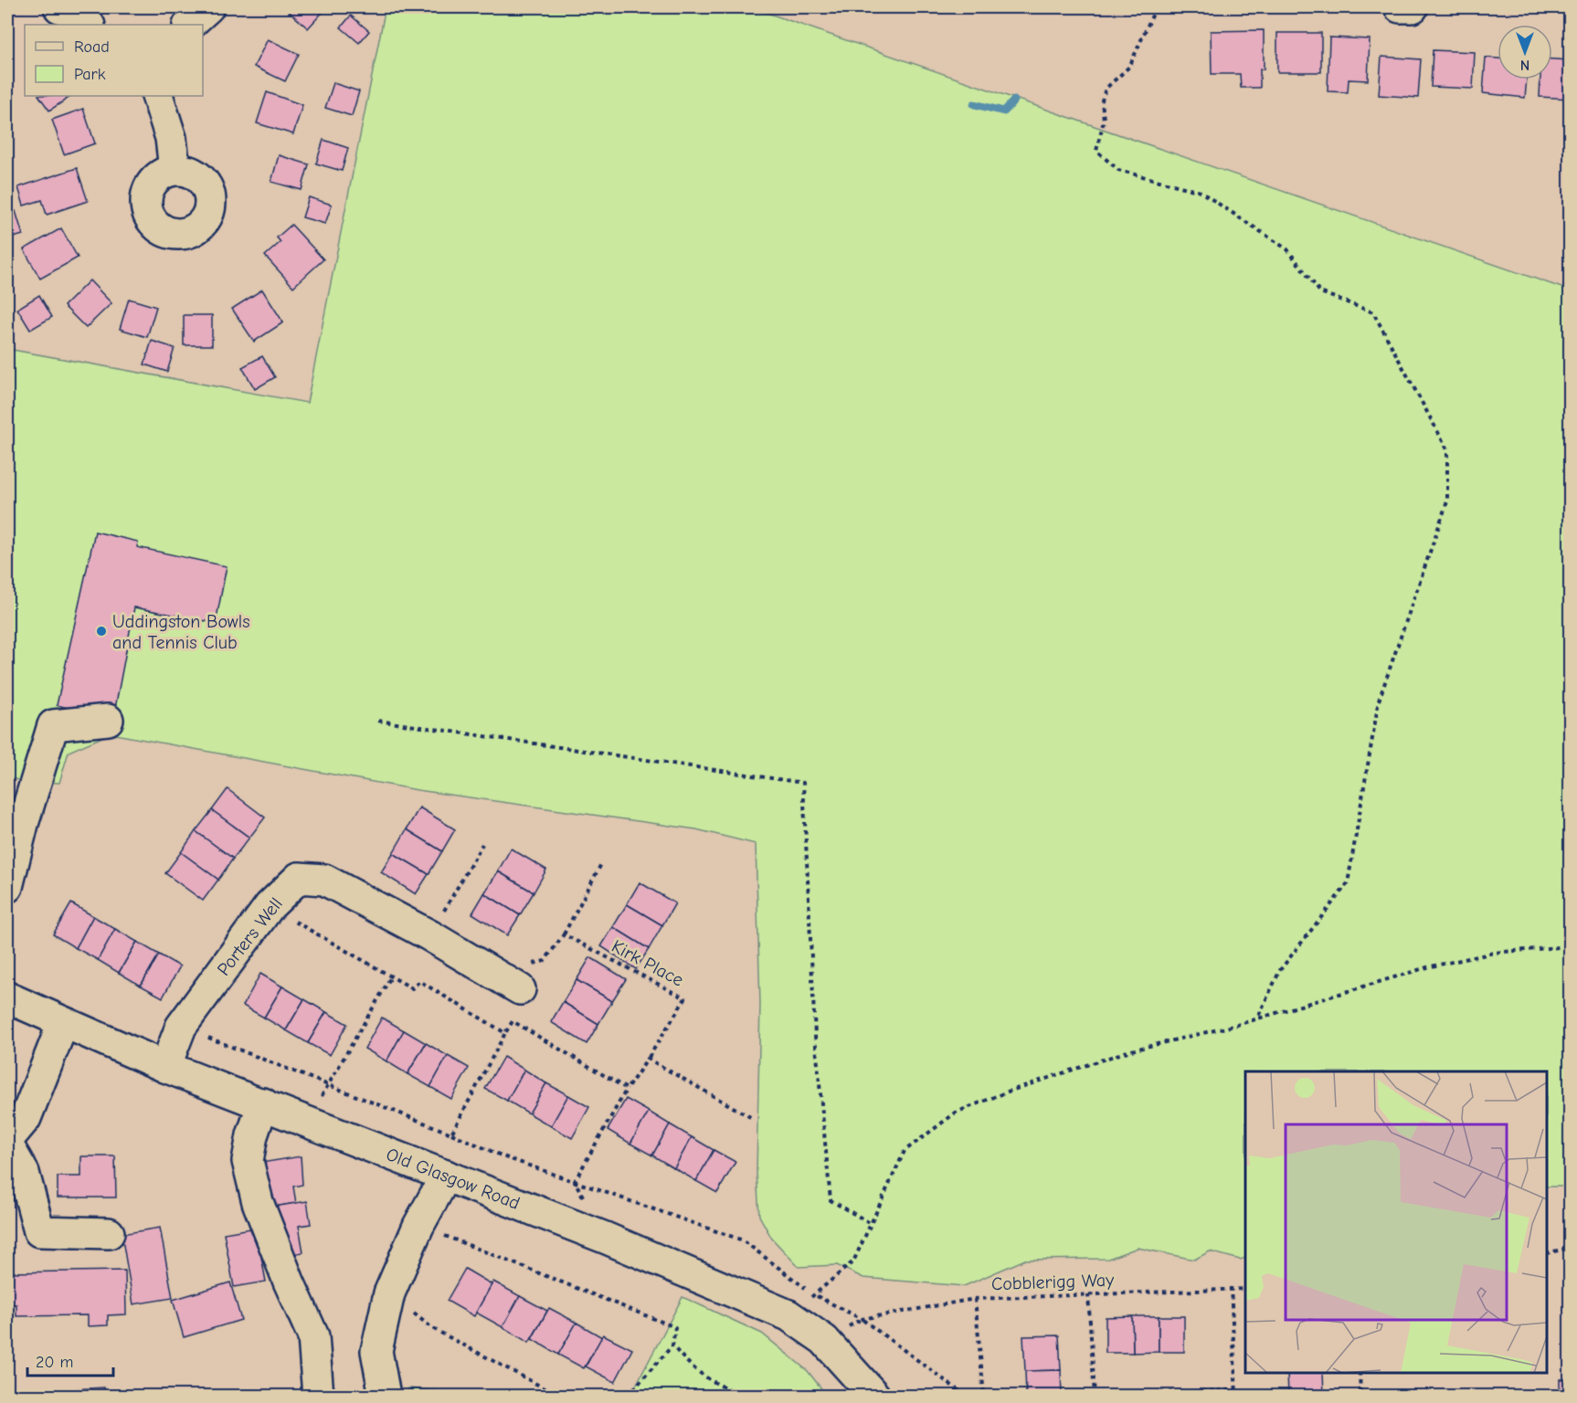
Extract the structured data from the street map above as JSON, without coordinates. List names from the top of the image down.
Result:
{
  "streets": {
    "street": ["Porters Well", "Old Glasgow Road"],
    "path": ["Kirk Place", "Cobblerigg Way"]
  },
  "crossings": [
    ["Porters Well", "Old Glasgow Road"],
    ["Old Glasgow Road", "Cobblerigg Way"]
  ],
  "places": ["Uddingston Bowls and Tennis Club"],
  "legend": ["Road", "Park"],
  "scale_bar": "20 m",
  "north": "bottom"
}
